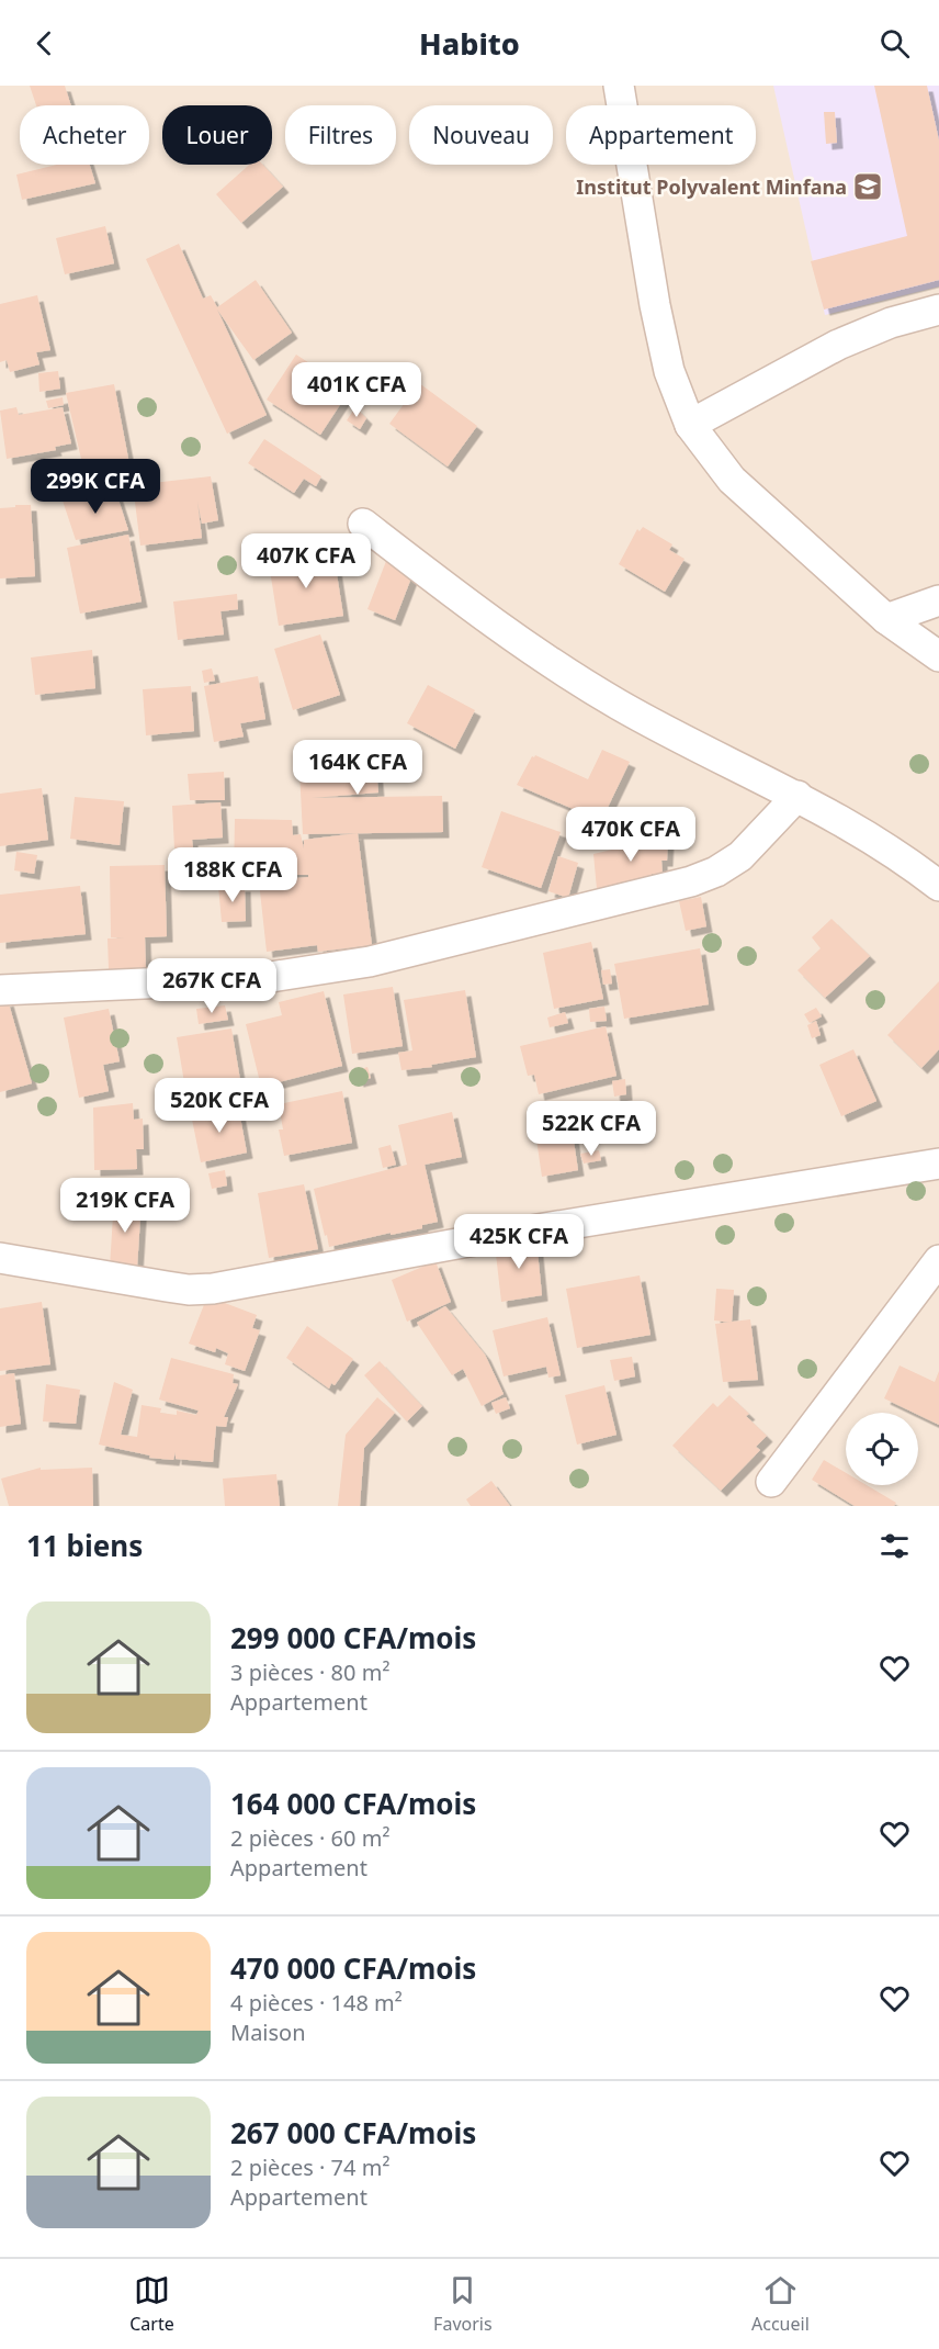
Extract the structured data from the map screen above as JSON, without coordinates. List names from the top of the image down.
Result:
{
  "places": {
    "school or university": ["Institut Polyvalent Minfana"]
  },
  "page": {
    "header": "Habito",
    "chip": [
      "Acheter",
      "Louer",
      "Filtres",
      "Nouveau",
      "Appartement"
    ],
    "price": [
      "401K CFA",
      "299K CFA",
      "407K CFA",
      "164K CFA",
      "470K CFA",
      "188K CFA",
      "267K CFA",
      "520K CFA",
      "522K CFA",
      "219K CFA",
      "425K CFA"
    ],
    "heading": "11 biens",
    "list": [
      {
        "name": "299 000 CFA/mois",
        "note": "3 pièces · 80 m² · Appartement"
      },
      {
        "name": "164 000 CFA/mois",
        "note": "2 pièces · 60 m² · Appartement"
      },
      {
        "name": "470 000 CFA/mois",
        "note": "4 pièces · 148 m² · Maison"
      },
      {
        "name": "267 000 CFA/mois",
        "note": "2 pièces · 74 m² · Appartement"
      }
    ],
    "tabs": ["Carte", "Favoris", "Accueil"]
  }
}
